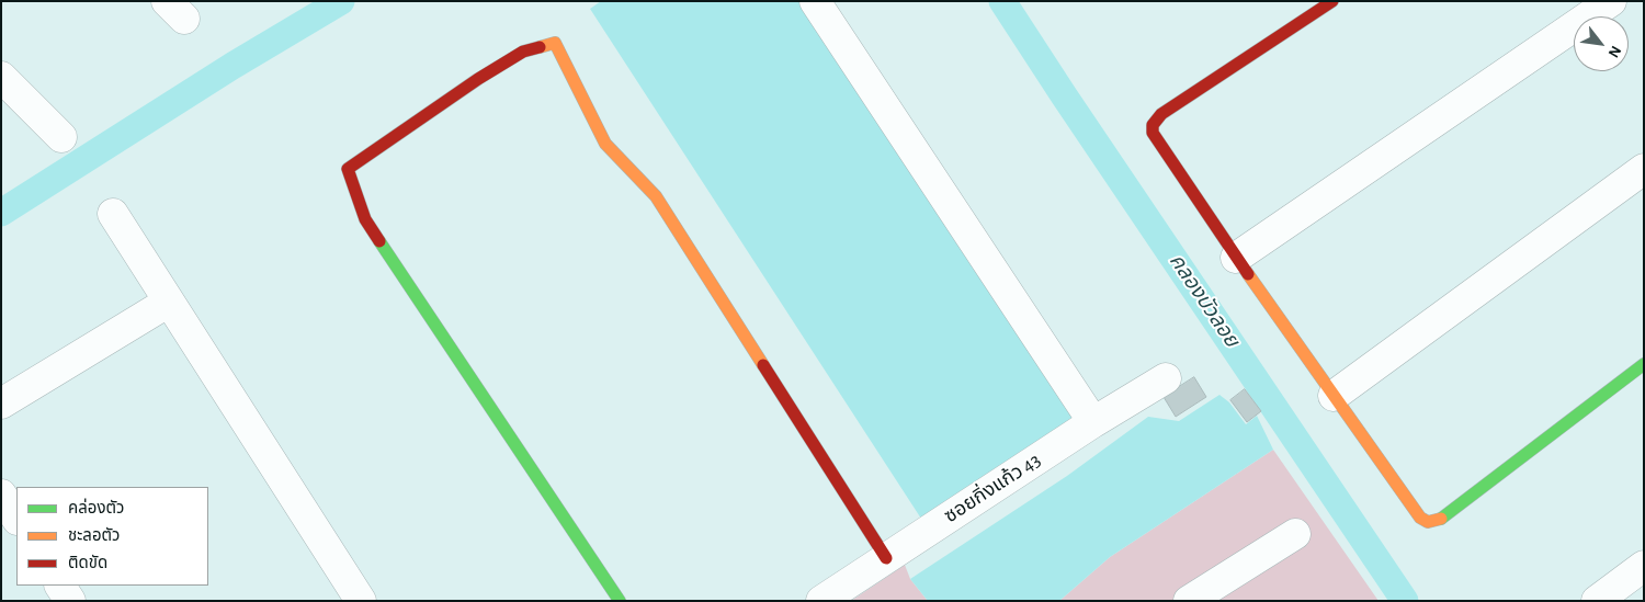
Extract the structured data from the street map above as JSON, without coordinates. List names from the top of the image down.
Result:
{
  "streets": {
    "street": ["ซอยกิ่งแก้ว 43"]
  },
  "water": ["คลองบัวลอย"],
  "legend": ["คล่องตัว", "ชะลอตัว", "ติดขัด"],
  "north": "bottom right"
}
